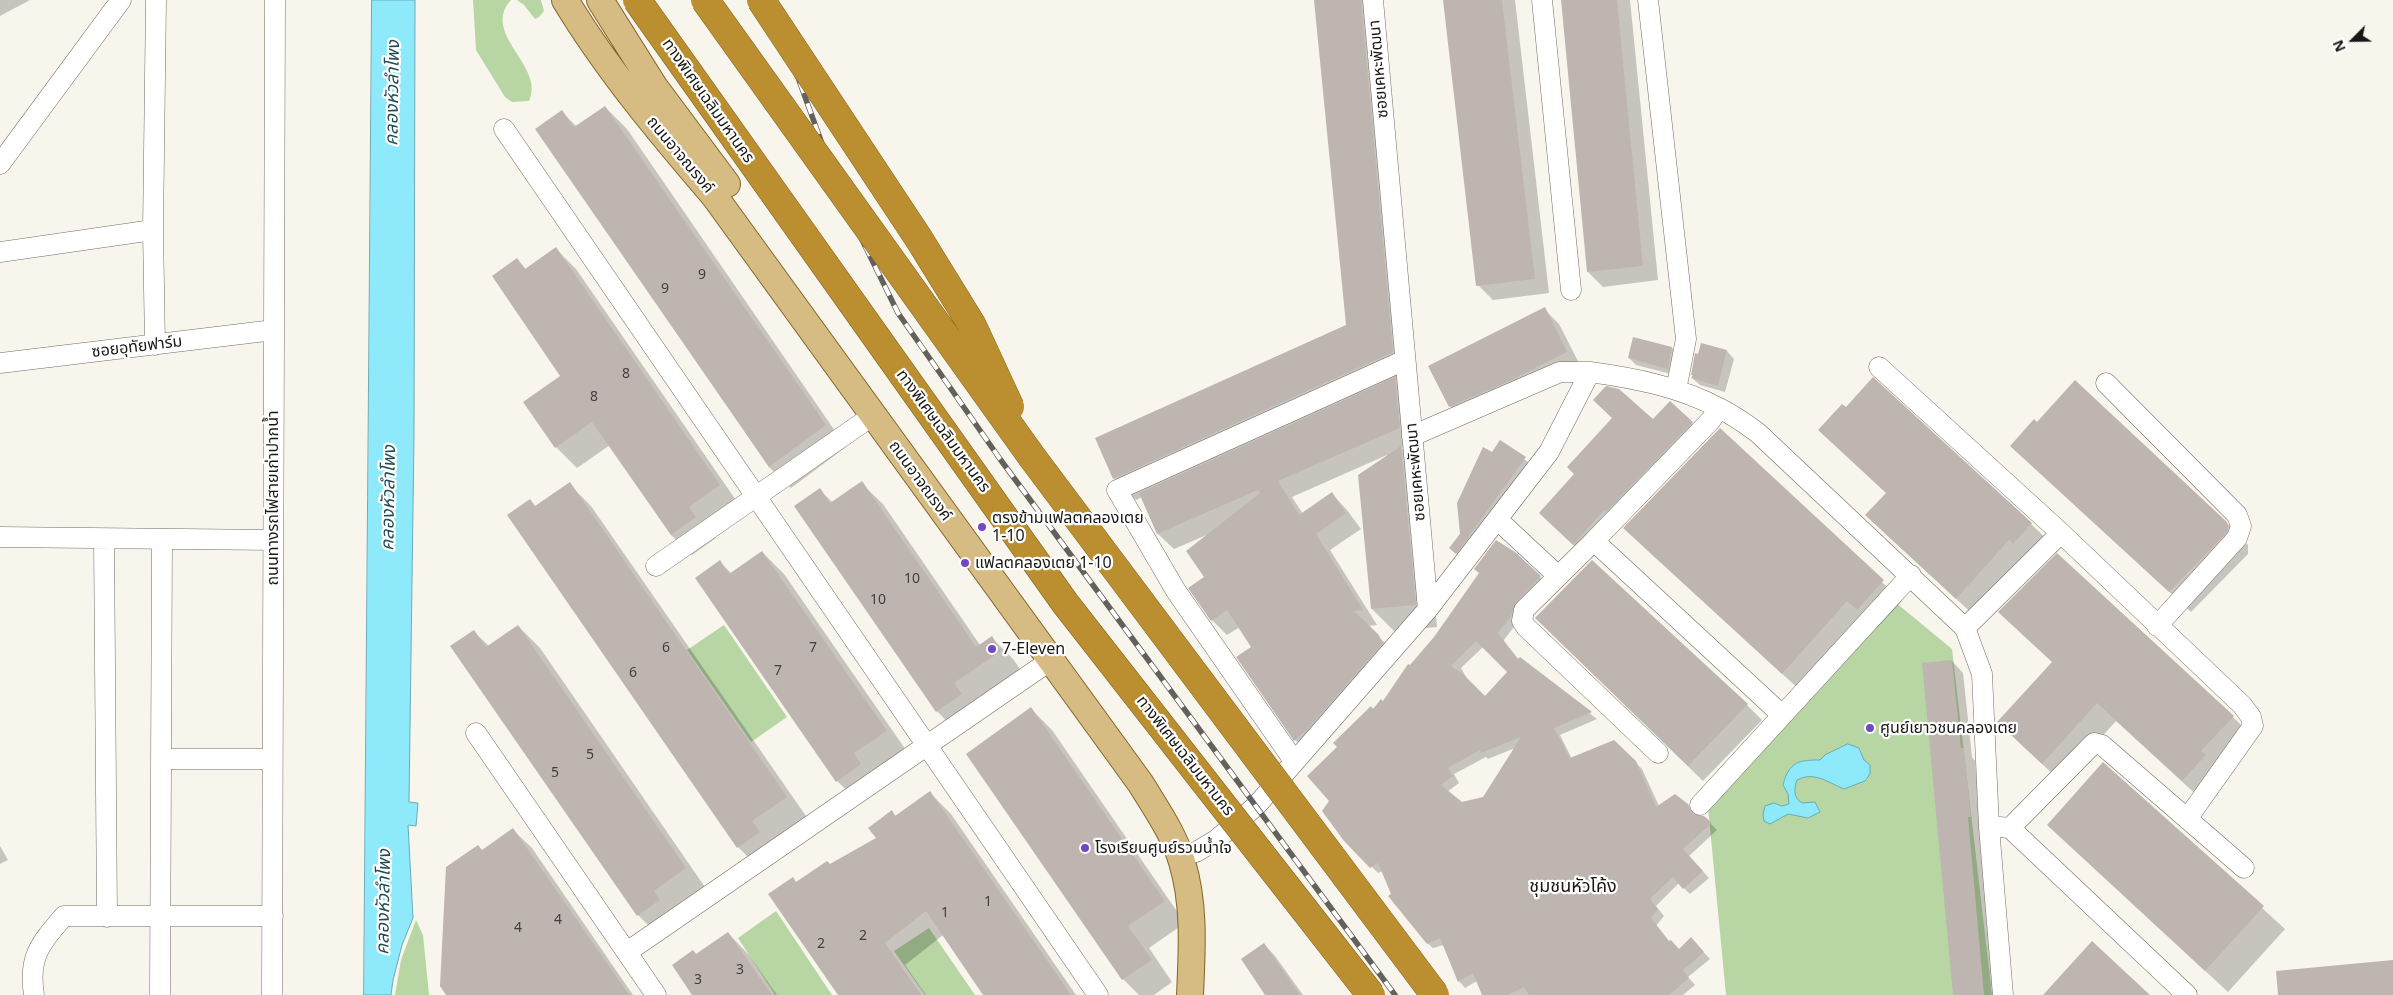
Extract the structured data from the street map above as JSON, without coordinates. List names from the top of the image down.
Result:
{
  "streets": {
    "highway": ["ทางพิเศษเฉลิมมหานคร"],
    "main road": ["ถนนอาจณรงค์"],
    "street": ["ซอยเคหะพัฒนา", "ซอยอุทัยฟาร์ม", "ถนนทางรถไฟสายเก่าปากน้ำ"]
  },
  "crossings": [
    ["ซอยอุทัยฟาร์ม", "ถนนทางรถไฟสายเก่าปากน้ำ"]
  ],
  "districts": ["ชุมชนหัวโค้ง"],
  "water": ["คลองหัวลำโพง"],
  "places": [
    "ตรงข้ามแฟลตคลองเตย 1-10",
    "แฟลตคลองเตย 1-10",
    "7-Eleven",
    "ศูนย์เยาวชนคลองเตย",
    "โรงเรียนศูนย์รวมน้ำใจ"
  ],
  "house_numbers": [
    "9",
    "9",
    "8",
    "8",
    "10",
    "10",
    "6",
    "7",
    "7",
    "6",
    "5",
    "5",
    "1",
    "1",
    "4",
    "4",
    "2",
    "2",
    "3",
    "3"
  ],
  "north": "bottom left"
}
